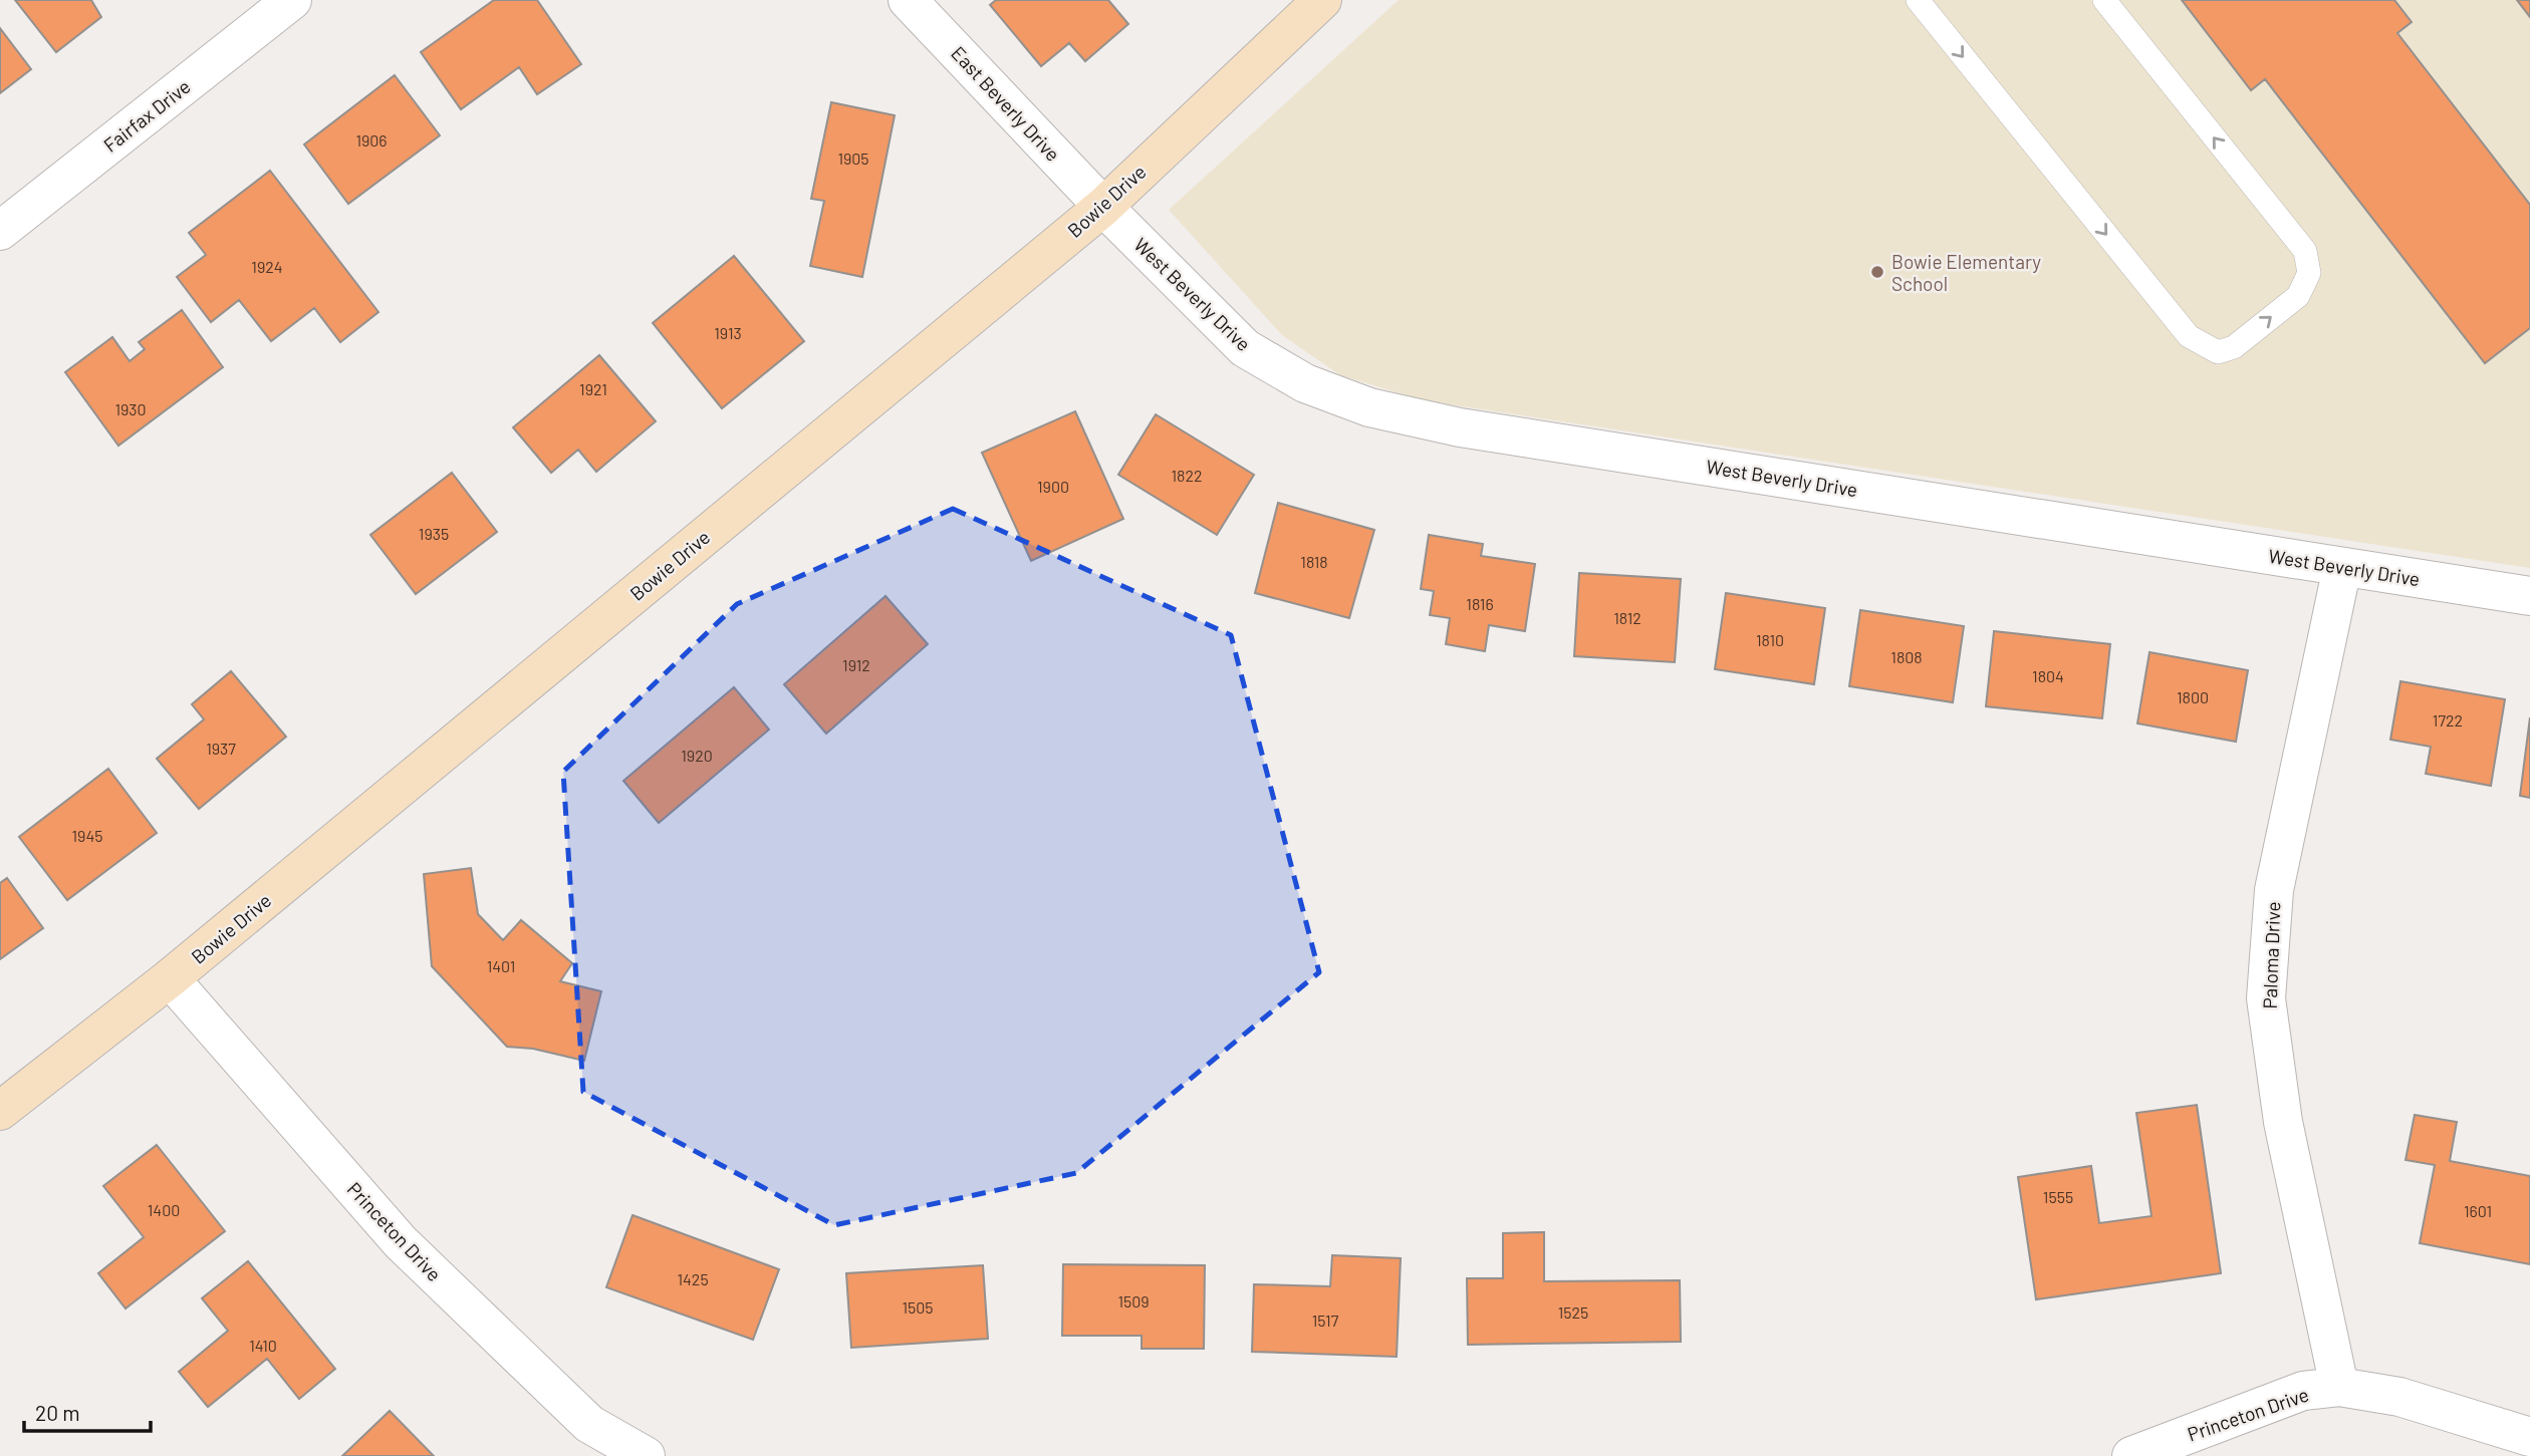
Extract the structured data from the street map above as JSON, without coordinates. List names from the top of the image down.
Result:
{
  "streets": {
    "street": [
      "East Beverly Drive",
      "Fairfax Drive",
      "Bowie Drive",
      "West Beverly Drive",
      "Paloma Drive",
      "Princeton Drive"
    ]
  },
  "crossings": [
    ["East Beverly Drive", "Bowie Drive"],
    ["East Beverly Drive", "West Beverly Drive"],
    ["Bowie Drive", "West Beverly Drive"],
    ["Bowie Drive", "Princeton Drive"],
    ["West Beverly Drive", "Paloma Drive"],
    ["Paloma Drive", "Princeton Drive"]
  ],
  "places": ["Bowie Elementary School"],
  "house_numbers": [
    "1906",
    "1905",
    "1924",
    "1913",
    "1921",
    "1930",
    "1822",
    "1900",
    "1935",
    "1818",
    "1816",
    "1812",
    "1810",
    "1808",
    "1912",
    "1804",
    "1800",
    "1722",
    "1937",
    "1920",
    "1945",
    "1401",
    "1555",
    "1400",
    "1601",
    "1425",
    "1509",
    "1505",
    "1525",
    "1517",
    "1410"
  ],
  "scale_bar": "20 m"
}
